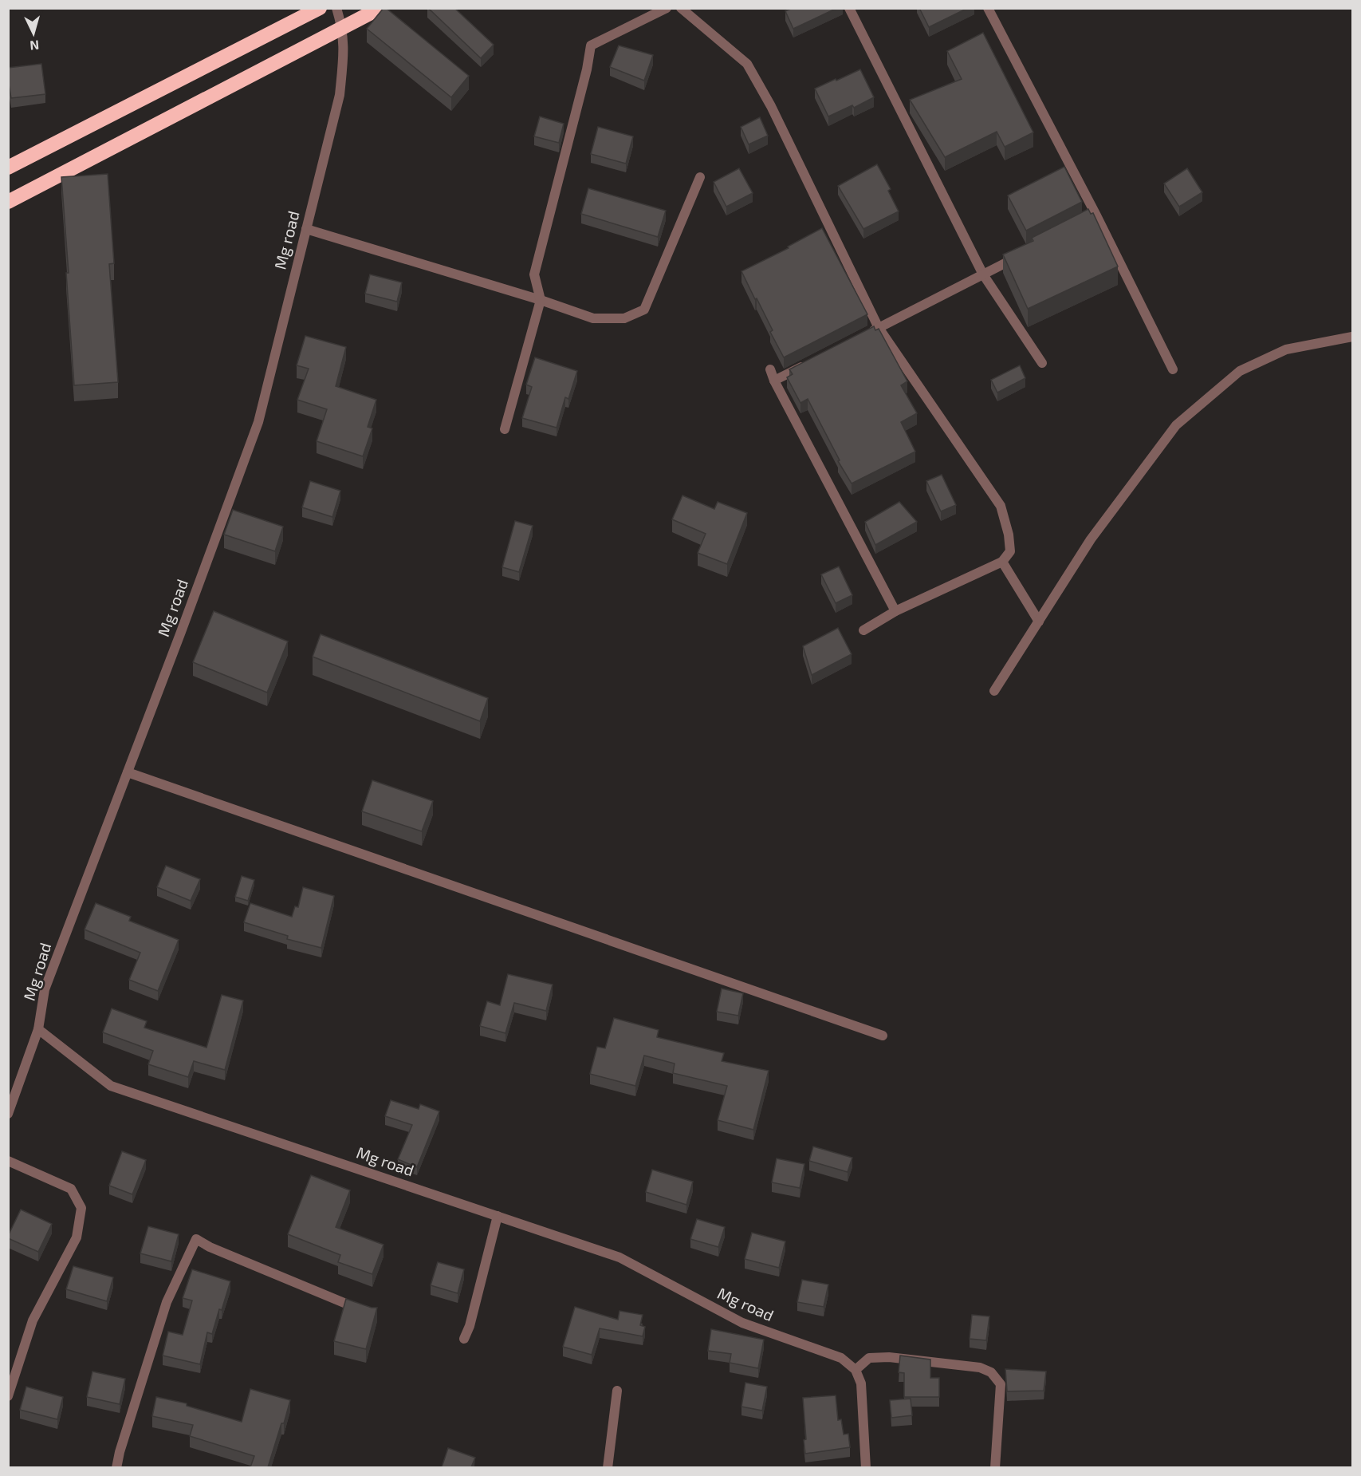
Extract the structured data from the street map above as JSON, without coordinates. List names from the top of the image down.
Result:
{
  "streets": {
    "street": ["Mg road"]
  },
  "north": "bottom"
}
